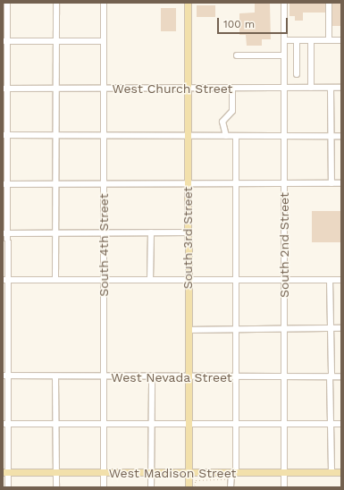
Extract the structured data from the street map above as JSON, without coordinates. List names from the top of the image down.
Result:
{
  "streets": {
    "main road": ["South 3rd Street", "West Madison Street"],
    "street": [
      "West Church Street",
      "South 4th Street",
      "South 2nd Street",
      "West Nevada Street"
    ]
  },
  "crossings": [
    ["West Church Street", "South 3rd Street"],
    ["West Church Street", "South 4th Street"],
    ["West Church Street", "South 2nd Street"],
    ["South 3rd Street", "West Nevada Street"],
    ["South 3rd Street", "West Madison Street"],
    ["South 4th Street", "West Nevada Street"],
    ["South 4th Street", "West Madison Street"],
    ["South 2nd Street", "West Nevada Street"],
    ["South 2nd Street", "West Madison Street"]
  ],
  "scale_bar": "100 m"
}
